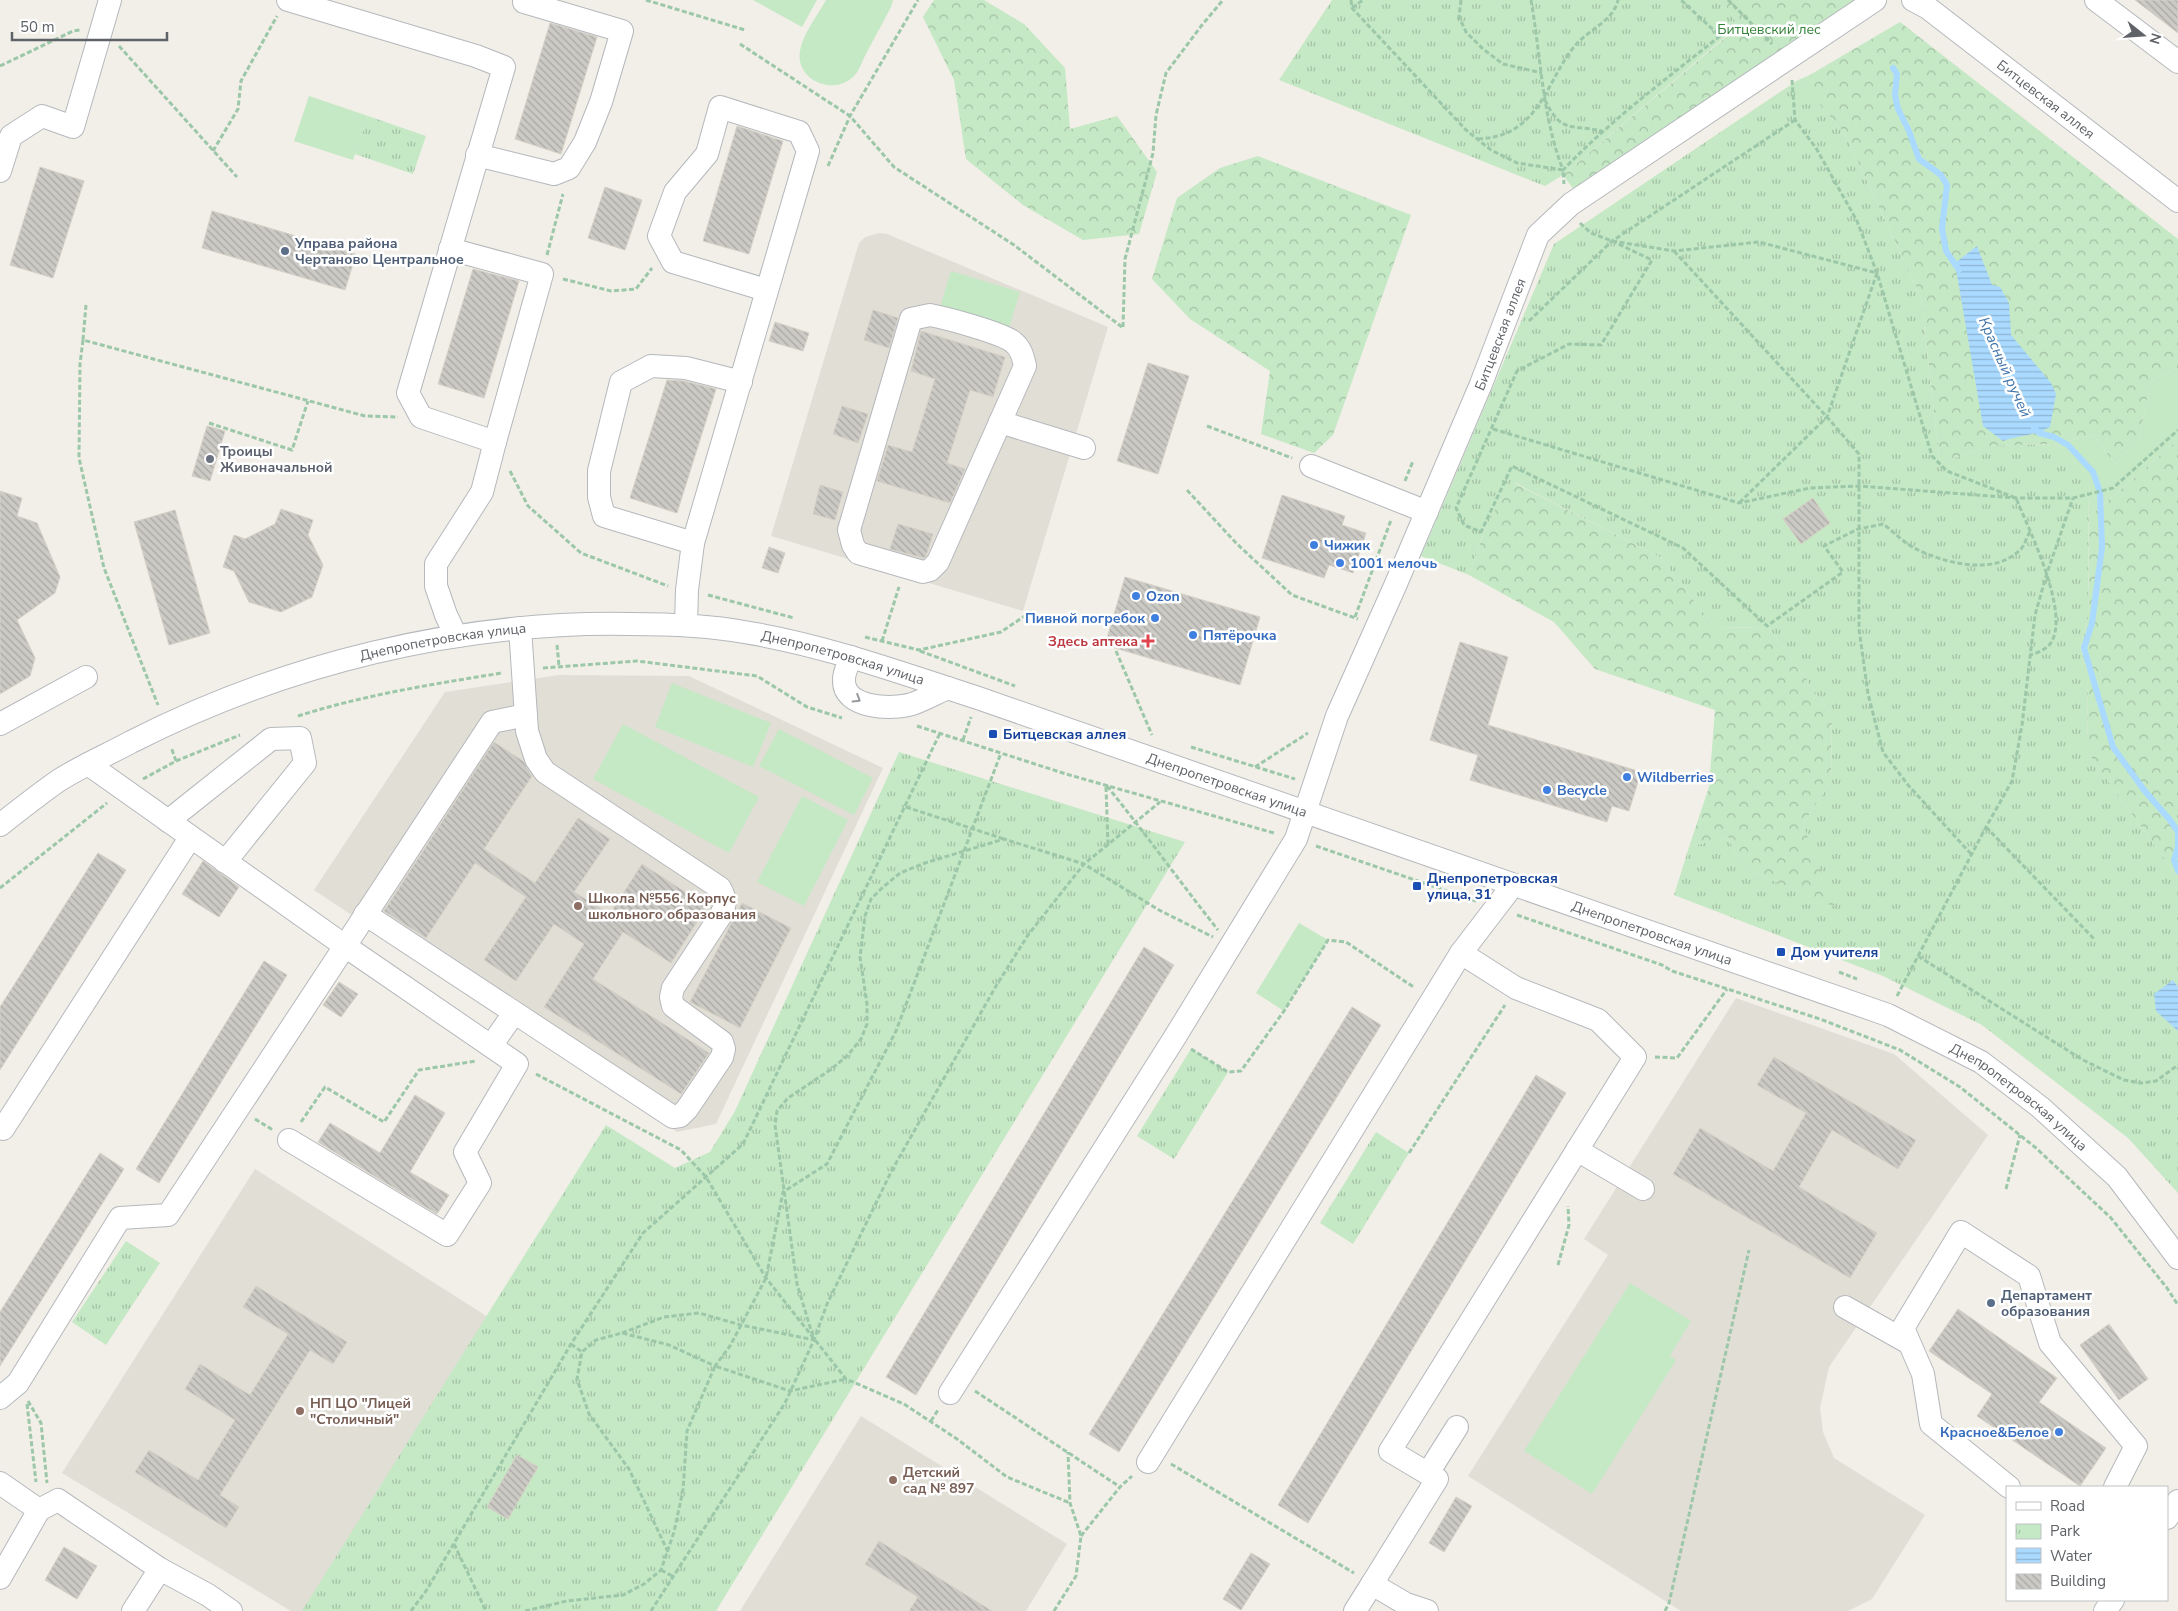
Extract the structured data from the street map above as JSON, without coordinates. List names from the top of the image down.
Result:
{
  "streets": {
    "street": ["Битцевская аллея", "Днепропетровская улица"]
  },
  "crossings": [
    ["Битцевская аллея", "Днепропетровская улица"]
  ],
  "water": ["Красный ручей"],
  "parks": ["Битцевский лес"],
  "places": {
    "other": [
      "Управа района Чертаново Центральное",
      "Троицы Живоначальной",
      "Чижик",
      "1001 мелочь",
      "Ozon",
      "Пивной погребок",
      "Пятёрочка",
      "Wildberries",
      "Becycle",
      "Школа №556. Корпус школьного образования",
      "Департамент образования",
      "НП ЦО \"Лицей \"Столичный\"",
      "Красное&Белое",
      "Детский сад № 897"
    ],
    "health": ["Здесь аптека"],
    "transit": ["Битцевская аллея", "Днепропетровская улица, 31", "Дом учителя"]
  },
  "legend": [
    "Road",
    "Park",
    "Water",
    "Building"
  ],
  "scale_bar": "50 m",
  "north": "right"
}
